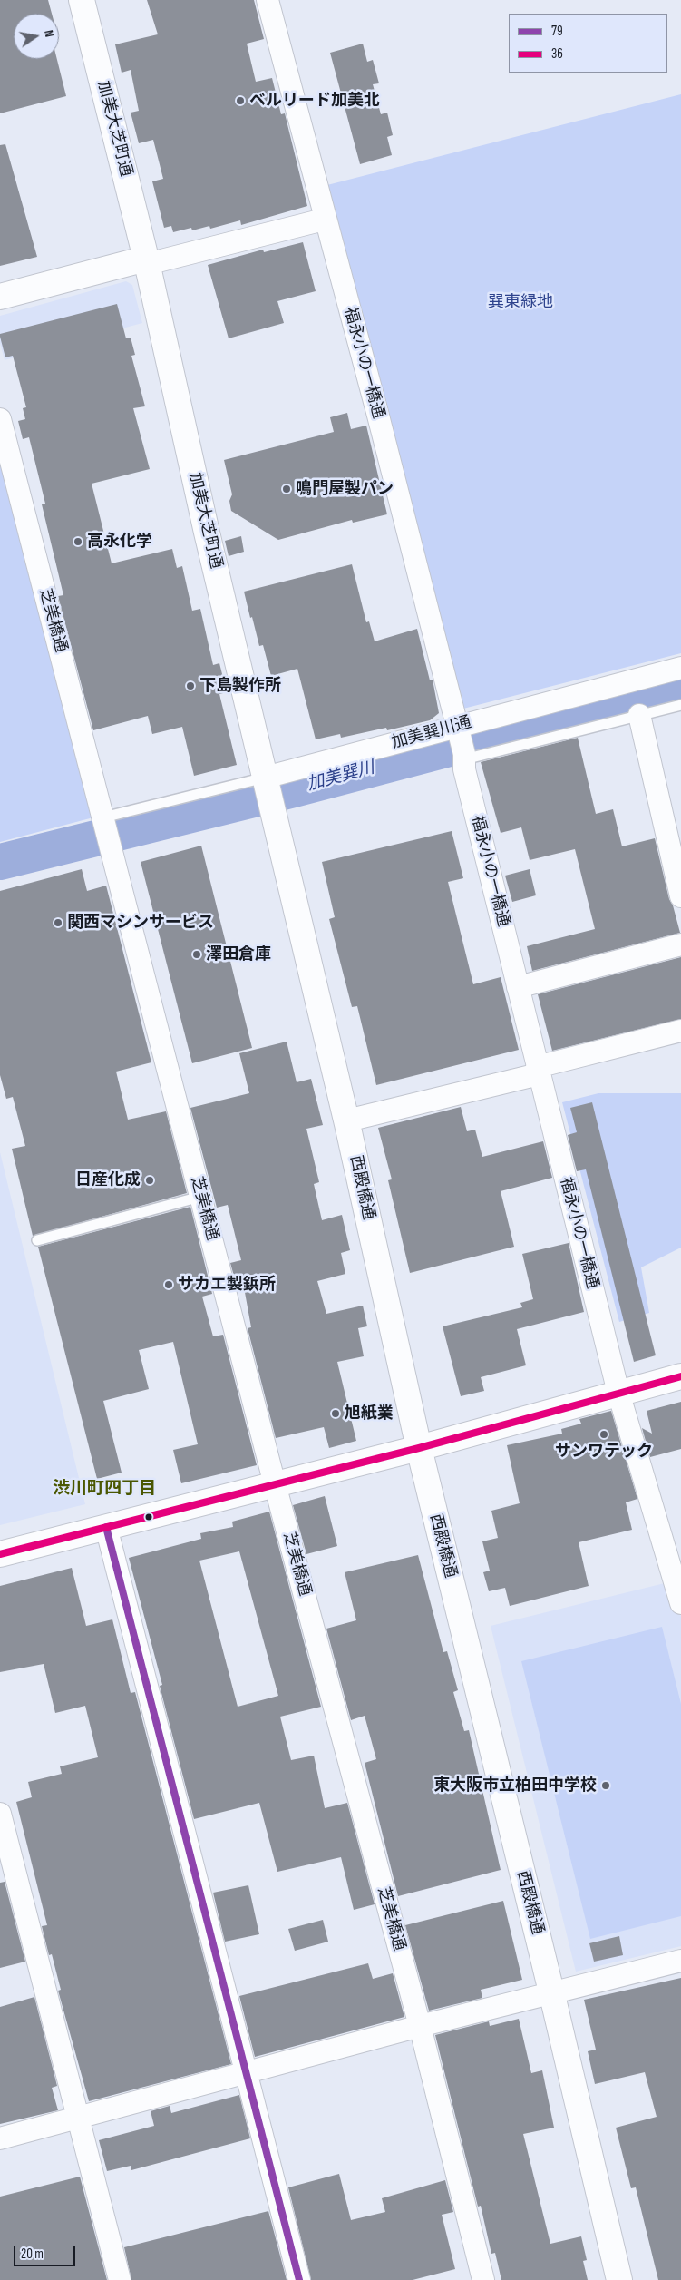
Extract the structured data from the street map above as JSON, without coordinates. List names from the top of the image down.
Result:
{
  "streets": {
    "street": [
      "加美大芝町通",
      "福永小の一橋通",
      "芝美橋通",
      "加美巽川通",
      "西殿橋通"
    ]
  },
  "crossings": [
    ["加美大芝町通", "加美巽川通"],
    ["加美大芝町通", "西殿橋通"],
    ["福永小の一橋通", "加美巽川通"],
    ["芝美橋通", "加美巽川通"],
    ["加美巽川通", "西殿橋通"]
  ],
  "districts": ["渋川町四丁目"],
  "water": ["加美巽川"],
  "parks": ["巽東緑地"],
  "places": [
    "ベルリード加美北",
    "鳴門屋製パン",
    "高永化学",
    "下島製作所",
    "関西マシンサービス",
    "澤田倉庫",
    "日産化成",
    "サカエ製鋲所",
    "旭紙業",
    "サンワテック",
    "東大阪市立柏田中学校"
  ],
  "lines": ["transit line 36", "transit line 79"],
  "legend": ["79", "36"],
  "scale_bar": "20 m",
  "north": "right"
}
